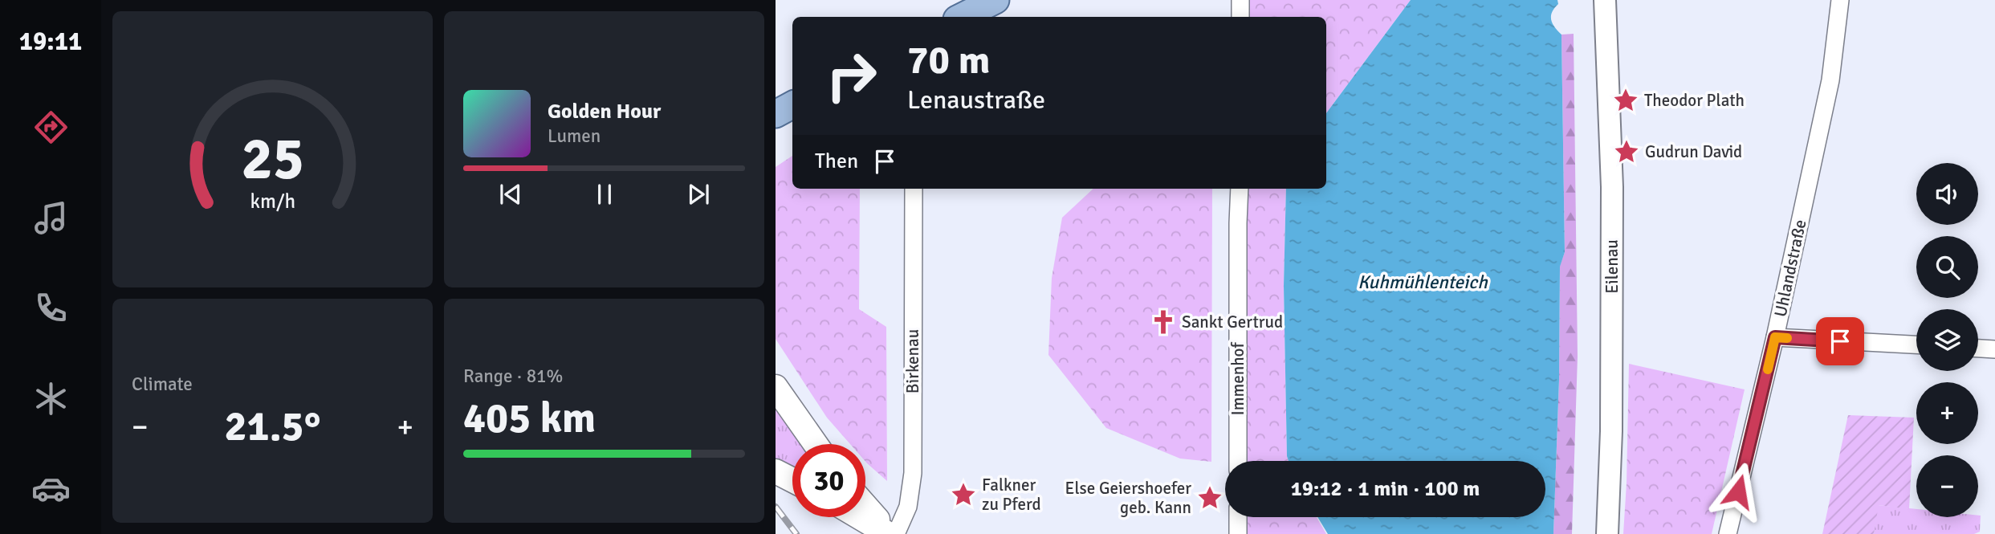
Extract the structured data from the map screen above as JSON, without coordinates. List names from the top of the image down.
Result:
{
  "streets": {
    "street": [
      "Eilenau",
      "Uhlandstraße",
      "Birkenau",
      "Immenhof"
    ]
  },
  "water": ["Kuhmühlenteich"],
  "places": {
    "place": [
      "Theodor Plath",
      "Gudrun David",
      "Falkner zu Pferd",
      "Else Geiershoefer geb. Kann"
    ],
    "church": ["Sankt Gertrud"]
  },
  "page": {
    "tabs": "19:11",
    "turn": ["70 m", "Lenaustraße"],
    "song": ["Golden Hour", "Lumen"],
    "then": "Then",
    "map_buttons": ["+", "−"],
    "tile": [
      "Climate",
      ["Range · 81%", "405 km"]
    ],
    "heat": ["−", "21.5°", "+"],
    "limit": "30",
    "trip": "19:12 · 1 min · 100 m",
    "gauge": ["25", "km/h"]
  }
}
